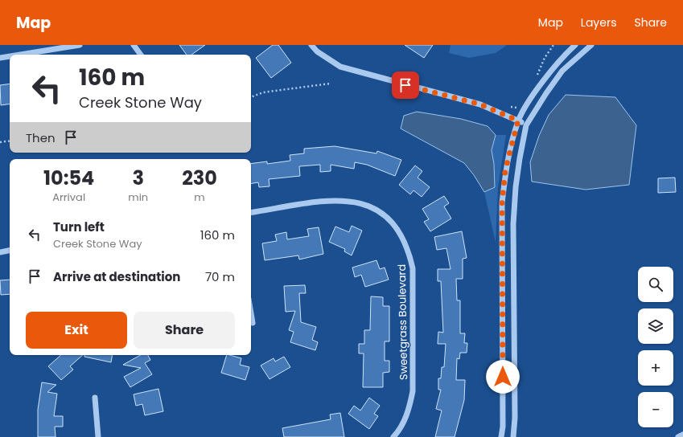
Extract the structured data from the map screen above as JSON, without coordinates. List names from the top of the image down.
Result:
{
  "streets": {
    "street": ["Sweetgrass Boulevard"]
  },
  "page": {
    "header": "Map",
    "nav": ["Map", "Layers", "Share"],
    "turn": ["160 m", "Creek Stone Way"],
    "then": "Then",
    "eta": [
      "10:54",
      "Arrival",
      "3",
      "min",
      "230",
      "m"
    ],
    "list": [
      {
        "name": "Turn left",
        "note": "Creek Stone Way",
        "value": "160 m"
      },
      {
        "name": "Arrive at destination",
        "value": "70 m"
      }
    ],
    "map_buttons": ["+", "−"],
    "buttons": ["Exit", "Share"]
  }
}
